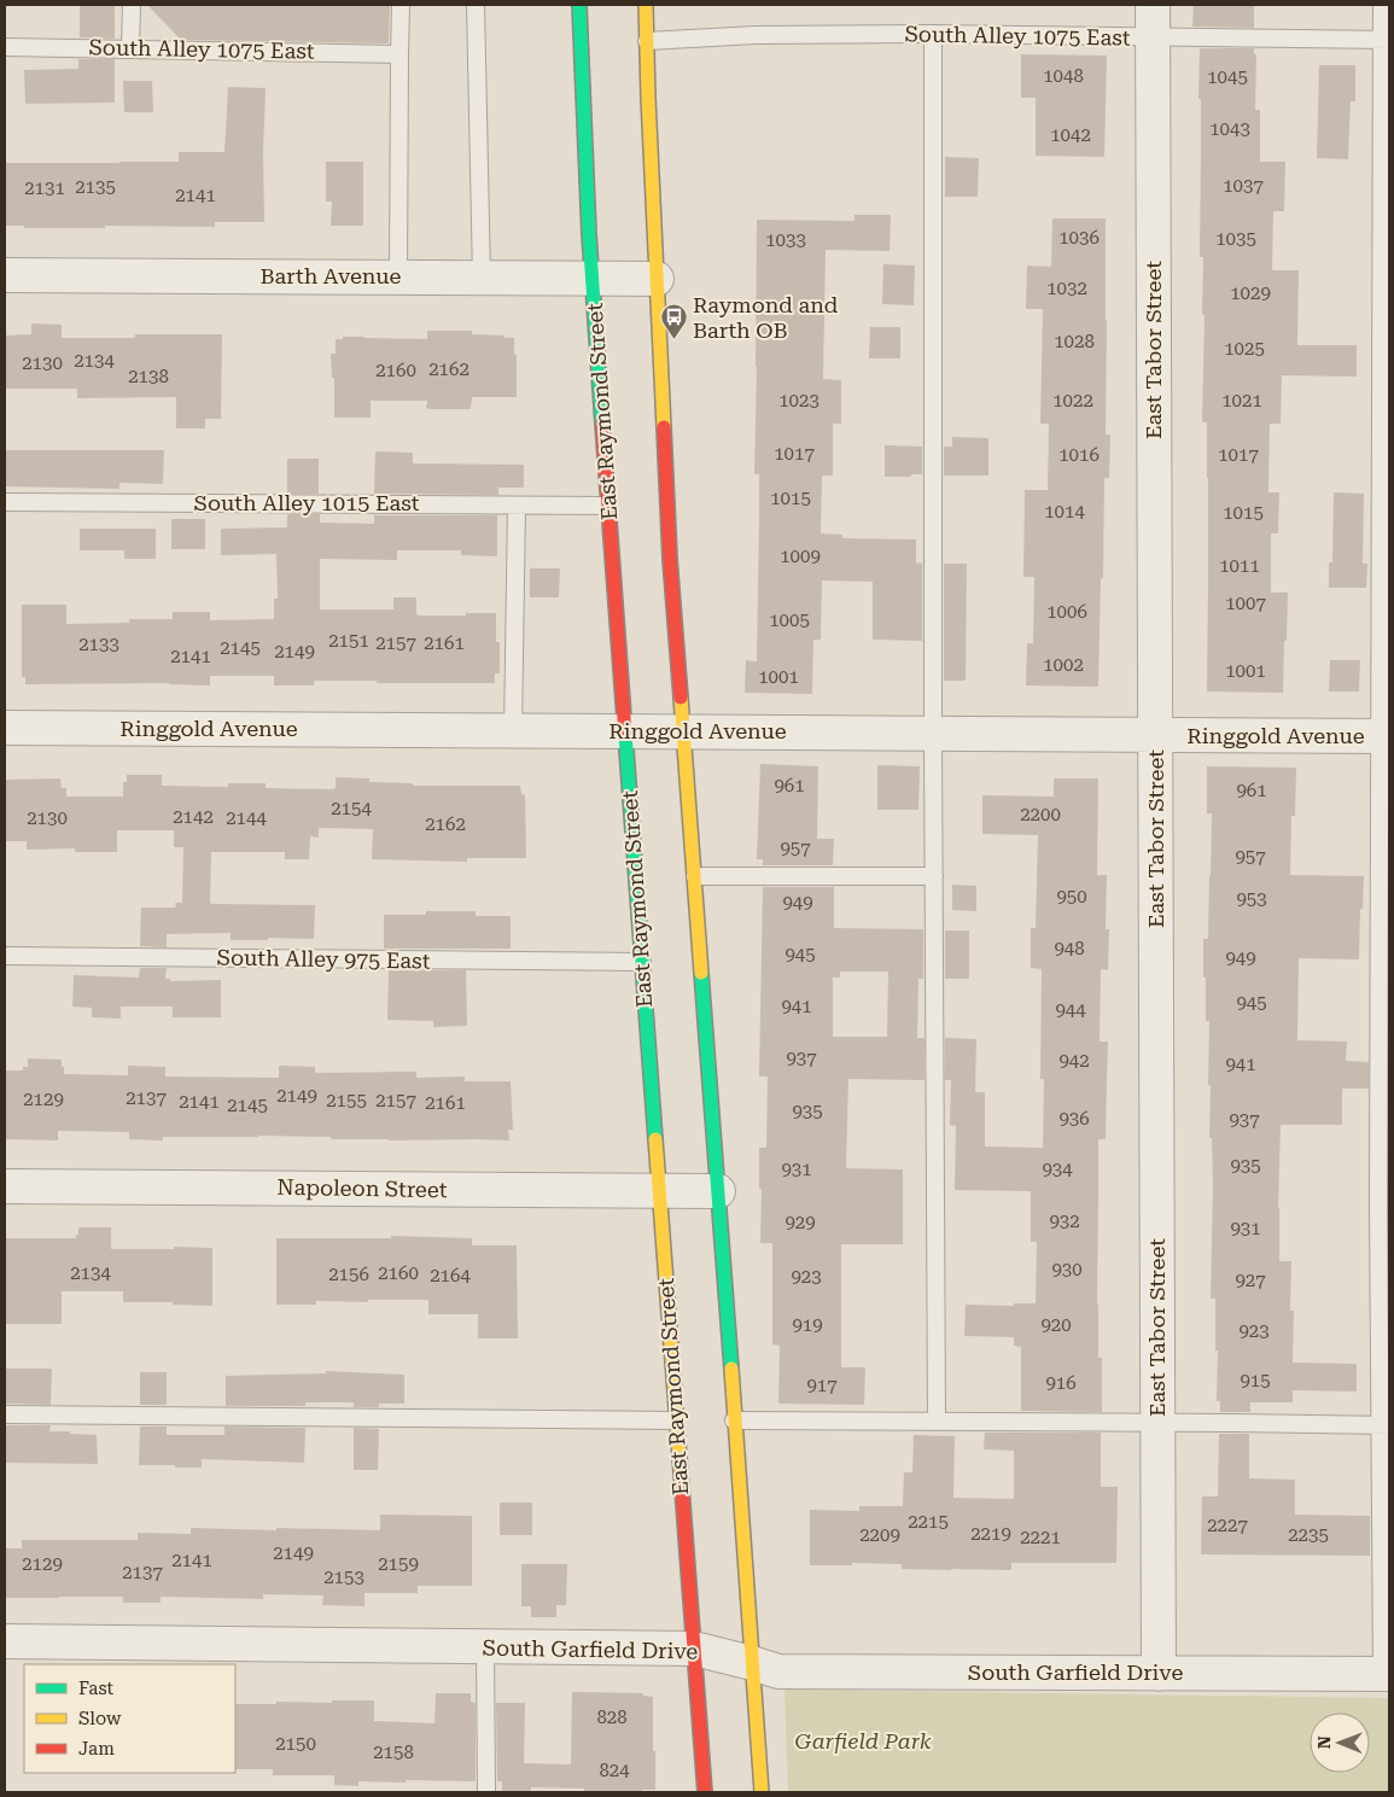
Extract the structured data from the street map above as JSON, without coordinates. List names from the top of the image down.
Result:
{
  "streets": {
    "main road": ["East Raymond Street"],
    "street": [
      "Barth Avenue",
      "East Tabor Street",
      "Ringgold Avenue",
      "Napoleon Street",
      "South Garfield Drive"
    ],
    "lane": ["South Alley 1075 East", "South Alley 1015 East", "South Alley 975 East"]
  },
  "crossings": [
    ["South Alley 1075 East", "East Tabor Street"],
    ["Barth Avenue", "East Raymond Street"],
    ["East Tabor Street", "Ringgold Avenue"],
    ["East Tabor Street", "South Garfield Drive"],
    ["East Raymond Street", "South Alley 1015 East"],
    ["East Raymond Street", "Ringgold Avenue"],
    ["East Raymond Street", "South Alley 975 East"],
    ["East Raymond Street", "Napoleon Street"],
    ["East Raymond Street", "South Garfield Drive"]
  ],
  "parks": ["Garfield Park"],
  "places": {
    "bus stop": ["Raymond and Barth OB"]
  },
  "house_numbers": [
    "1048",
    "1045",
    "1043",
    "1042",
    "1037",
    "2135",
    "2131",
    "2141",
    "1036",
    "1035",
    "1033",
    "1032",
    "1029",
    "1028",
    "1025",
    "2134",
    "2130",
    "2162",
    "2160",
    "2138",
    "1023",
    "1022",
    "1021",
    "1017",
    "1016",
    "1017",
    "1015",
    "1014",
    "1015",
    "1009",
    "1011",
    "1007",
    "1006",
    "1005",
    "2151",
    "2157",
    "2161",
    "2133",
    "2145",
    "2149",
    "2141",
    "1002",
    "1001",
    "1001",
    "961",
    "961",
    "2154",
    "2200",
    "2142",
    "2130",
    "2144",
    "2162",
    "957",
    "957",
    "950",
    "953",
    "949",
    "948",
    "945",
    "949",
    "945",
    "941",
    "944",
    "937",
    "942",
    "941",
    "2149",
    "2137",
    "2129",
    "2155",
    "2157",
    "2141",
    "2161",
    "2145",
    "935",
    "936",
    "937",
    "935",
    "931",
    "934",
    "932",
    "929",
    "931",
    "930",
    "2134",
    "2160",
    "2156",
    "2164",
    "923",
    "927",
    "919",
    "920",
    "923",
    "915",
    "916",
    "917",
    "2215",
    "2227",
    "2219",
    "2209",
    "2235",
    "2221",
    "2149",
    "2141",
    "2129",
    "2159",
    "2137",
    "2153",
    "828",
    "2150",
    "2158",
    "824"
  ],
  "legend": ["Fast", "Slow", "Jam"],
  "north": "left"
}
